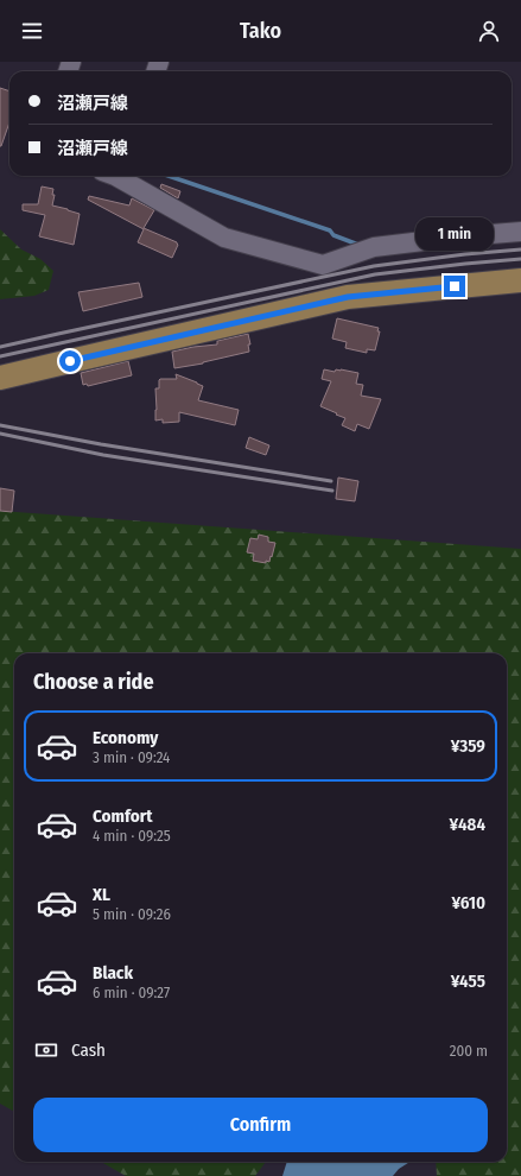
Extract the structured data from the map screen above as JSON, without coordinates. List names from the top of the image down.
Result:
{
  "page": {
    "header": "Tako",
    "banner": ["沼瀬戸線", "沼瀬戸線"],
    "bubble": "1 min",
    "heading": "Choose a ride",
    "list": [
      {
        "name": "Economy",
        "note": "3 min · 09:24",
        "value": "¥359"
      },
      {
        "name": "Comfort",
        "note": "4 min · 09:25",
        "value": "¥484"
      },
      {
        "name": "XL",
        "note": "5 min · 09:26",
        "value": "¥610"
      },
      {
        "name": "Black",
        "note": "6 min · 09:27",
        "value": "¥455"
      }
    ],
    "pay": ["Cash", "200 m"],
    "buttons": "Confirm"
  }
}
